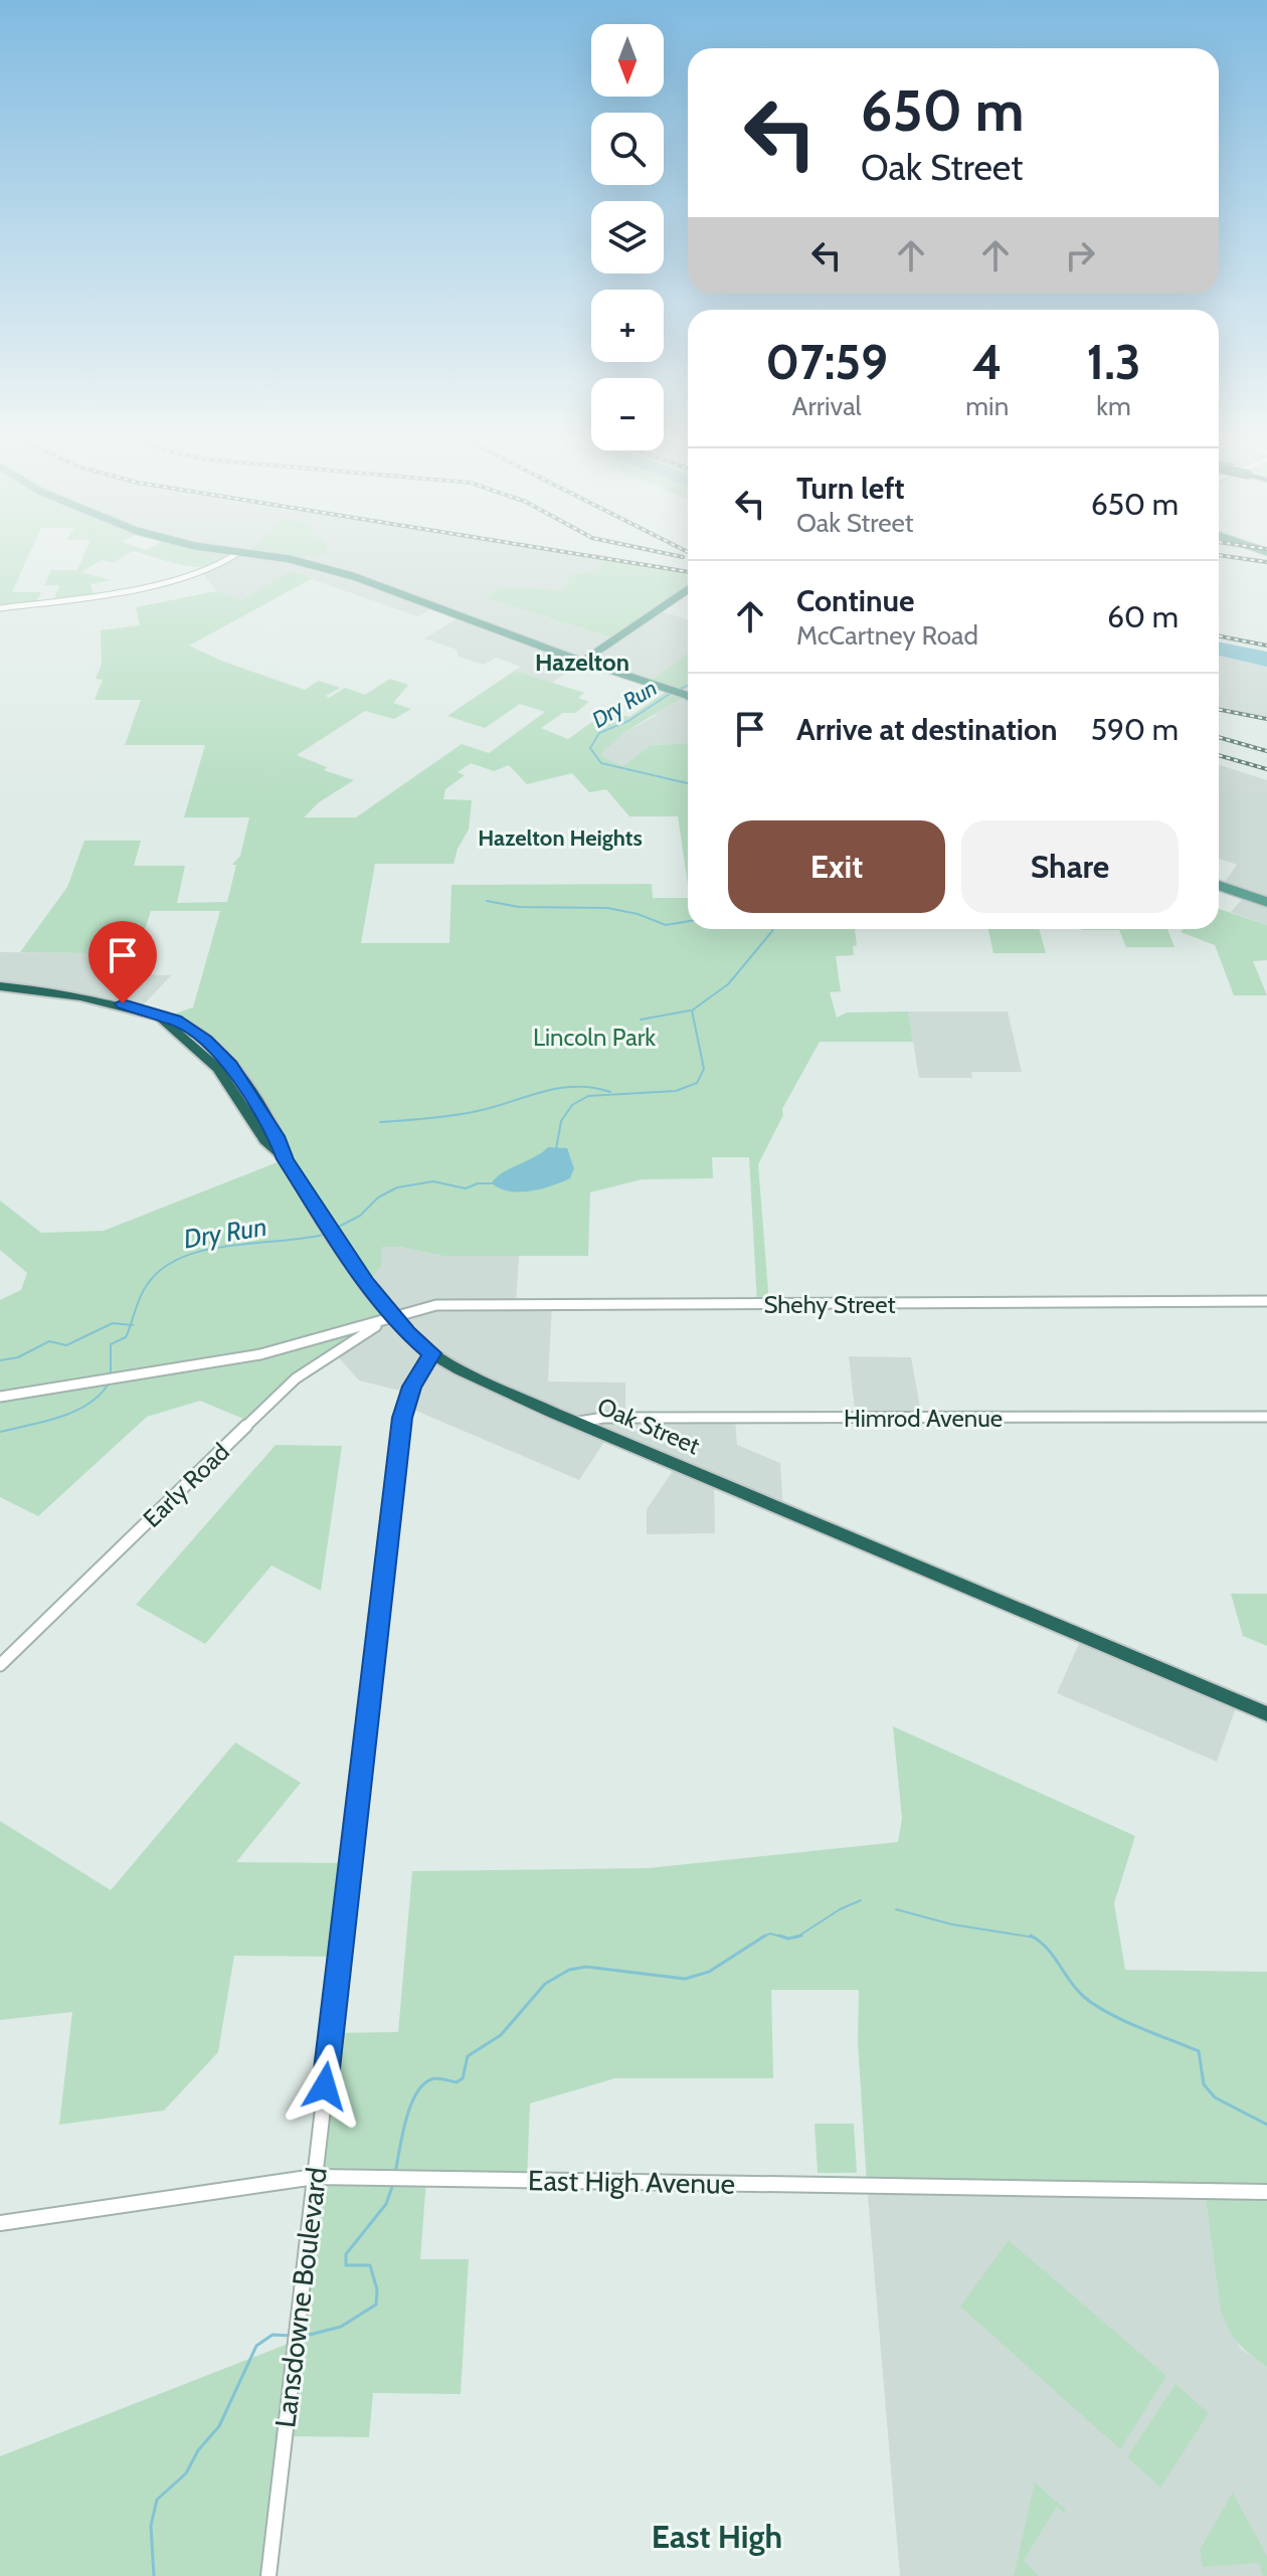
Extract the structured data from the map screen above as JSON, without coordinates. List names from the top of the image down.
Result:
{
  "streets": {
    "highway": ["Oak Street"],
    "street": [
      "Shehy Street",
      "Himrod Avenue",
      "Early Road",
      "East High Avenue",
      "Lansdowne Boulevard"
    ]
  },
  "crossings": [
    ["Shehy Street", "Oak Street"],
    ["Shehy Street", "Early Road"],
    ["Himrod Avenue", "Oak Street"],
    ["Oak Street", "Early Road"],
    ["Oak Street", "Lansdowne Boulevard"],
    ["East High Avenue", "Lansdowne Boulevard"]
  ],
  "districts": ["Hazelton", "Hazelton Heights", "East High"],
  "water": ["Dry Run"],
  "parks": ["Lincoln Park"],
  "north": "bottom",
  "page": {
    "map_buttons": ["+", "−"],
    "turn": ["650 m", "Oak Street"],
    "eta": [
      "07:59",
      "Arrival",
      "4",
      "min",
      "1.3",
      "km"
    ],
    "list": [
      {
        "name": "Turn left",
        "note": "Oak Street",
        "value": "650 m"
      },
      {
        "name": "Continue",
        "note": "McCartney Road",
        "value": "60 m"
      },
      {
        "name": "Arrive at destination",
        "value": "590 m"
      }
    ],
    "buttons": ["Exit", "Share"]
  }
}
